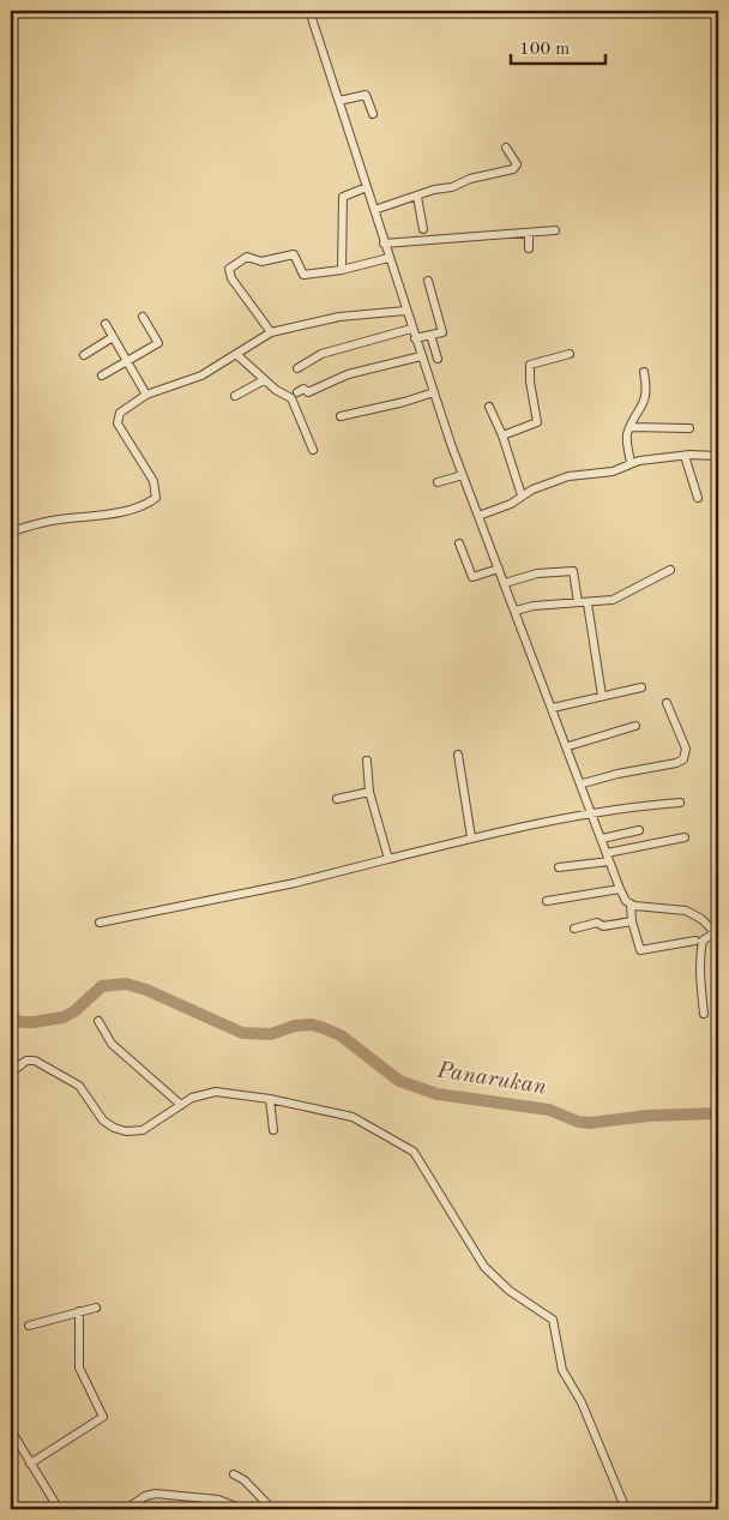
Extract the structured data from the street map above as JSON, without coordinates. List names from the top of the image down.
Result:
{
  "water": ["Panarukan"],
  "scale_bar": "100 m"
}
